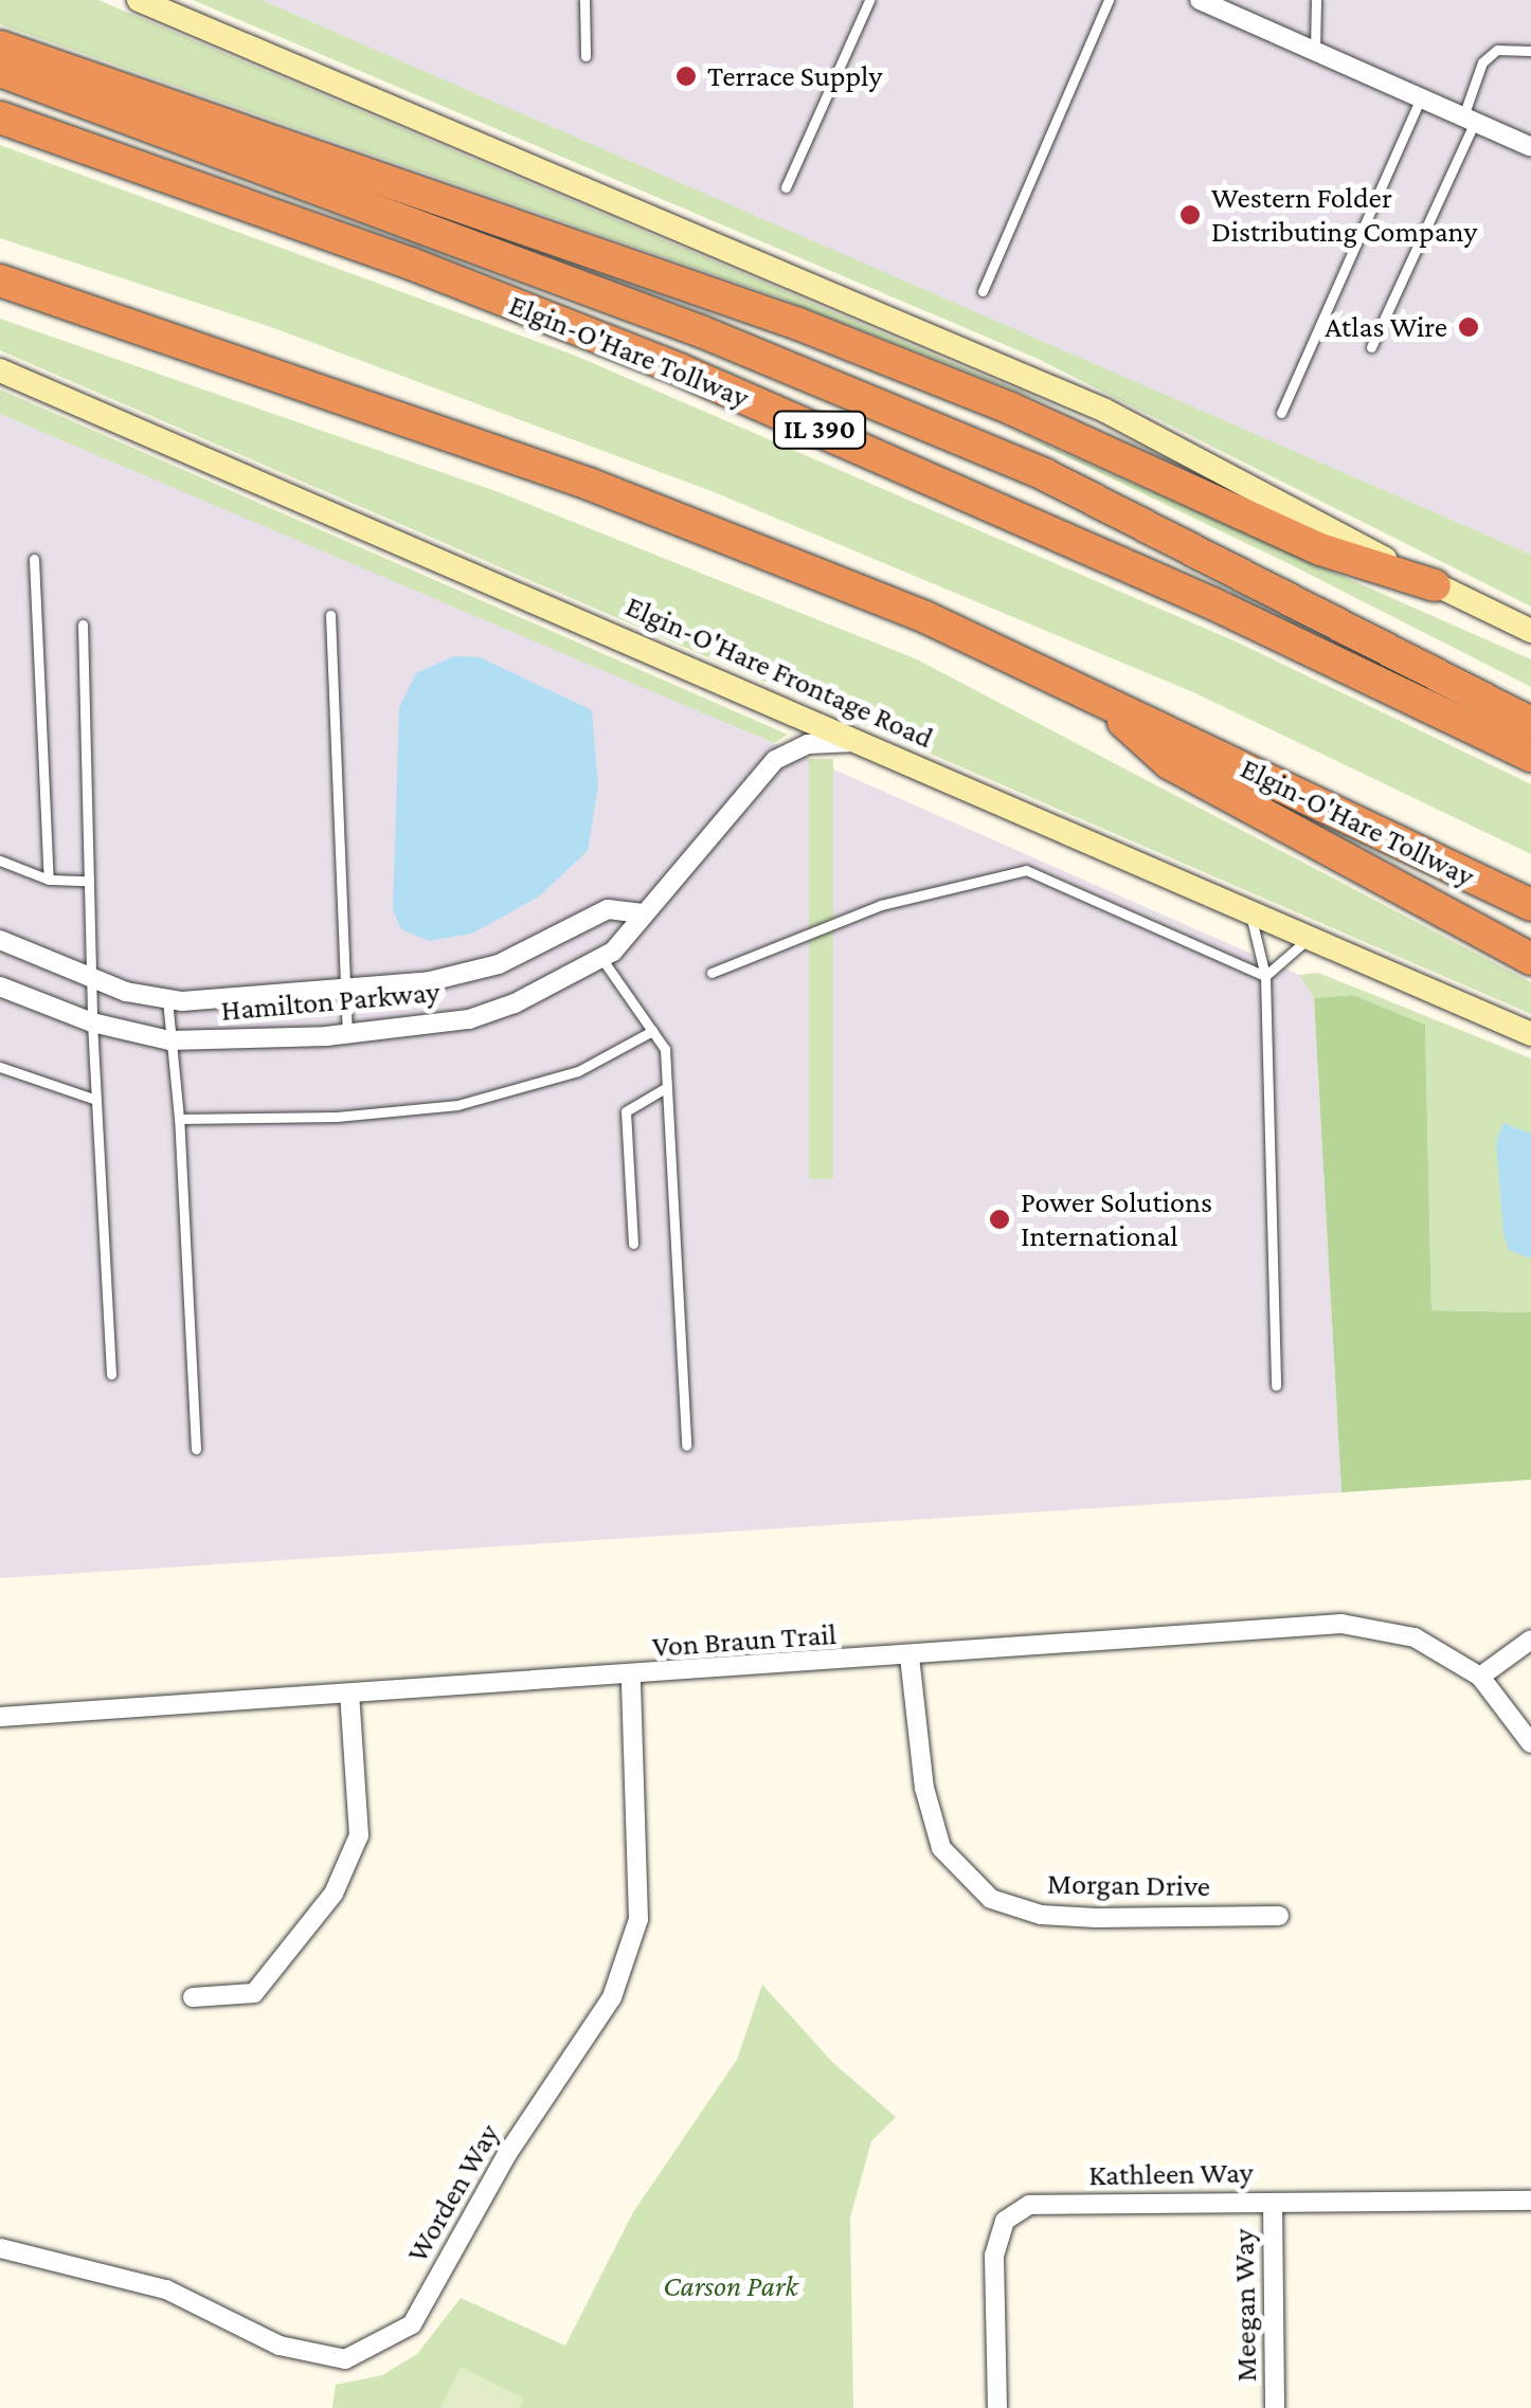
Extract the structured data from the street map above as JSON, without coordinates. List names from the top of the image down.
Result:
{
  "streets": {
    "highway": ["Elgin-O'Hare Tollway", "IL 390"],
    "main road": ["Elgin-O'Hare Frontage Road"],
    "street": [
      "Hamilton Parkway",
      "Von Braun Trail",
      "Morgan Drive",
      "Kathleen Way",
      "Worden Way",
      "Meegan Way"
    ]
  },
  "crossings": [
    ["Elgin-O'Hare Frontage Road", "Hamilton Parkway"],
    ["Von Braun Trail", "Morgan Drive"],
    ["Von Braun Trail", "Worden Way"],
    ["Kathleen Way", "Meegan Way"]
  ],
  "parks": ["Carson Park"],
  "places": [
    "Terrace Supply",
    "Western Folder Distributing Company",
    "Atlas Wire",
    "Power Solutions International"
  ]
}
